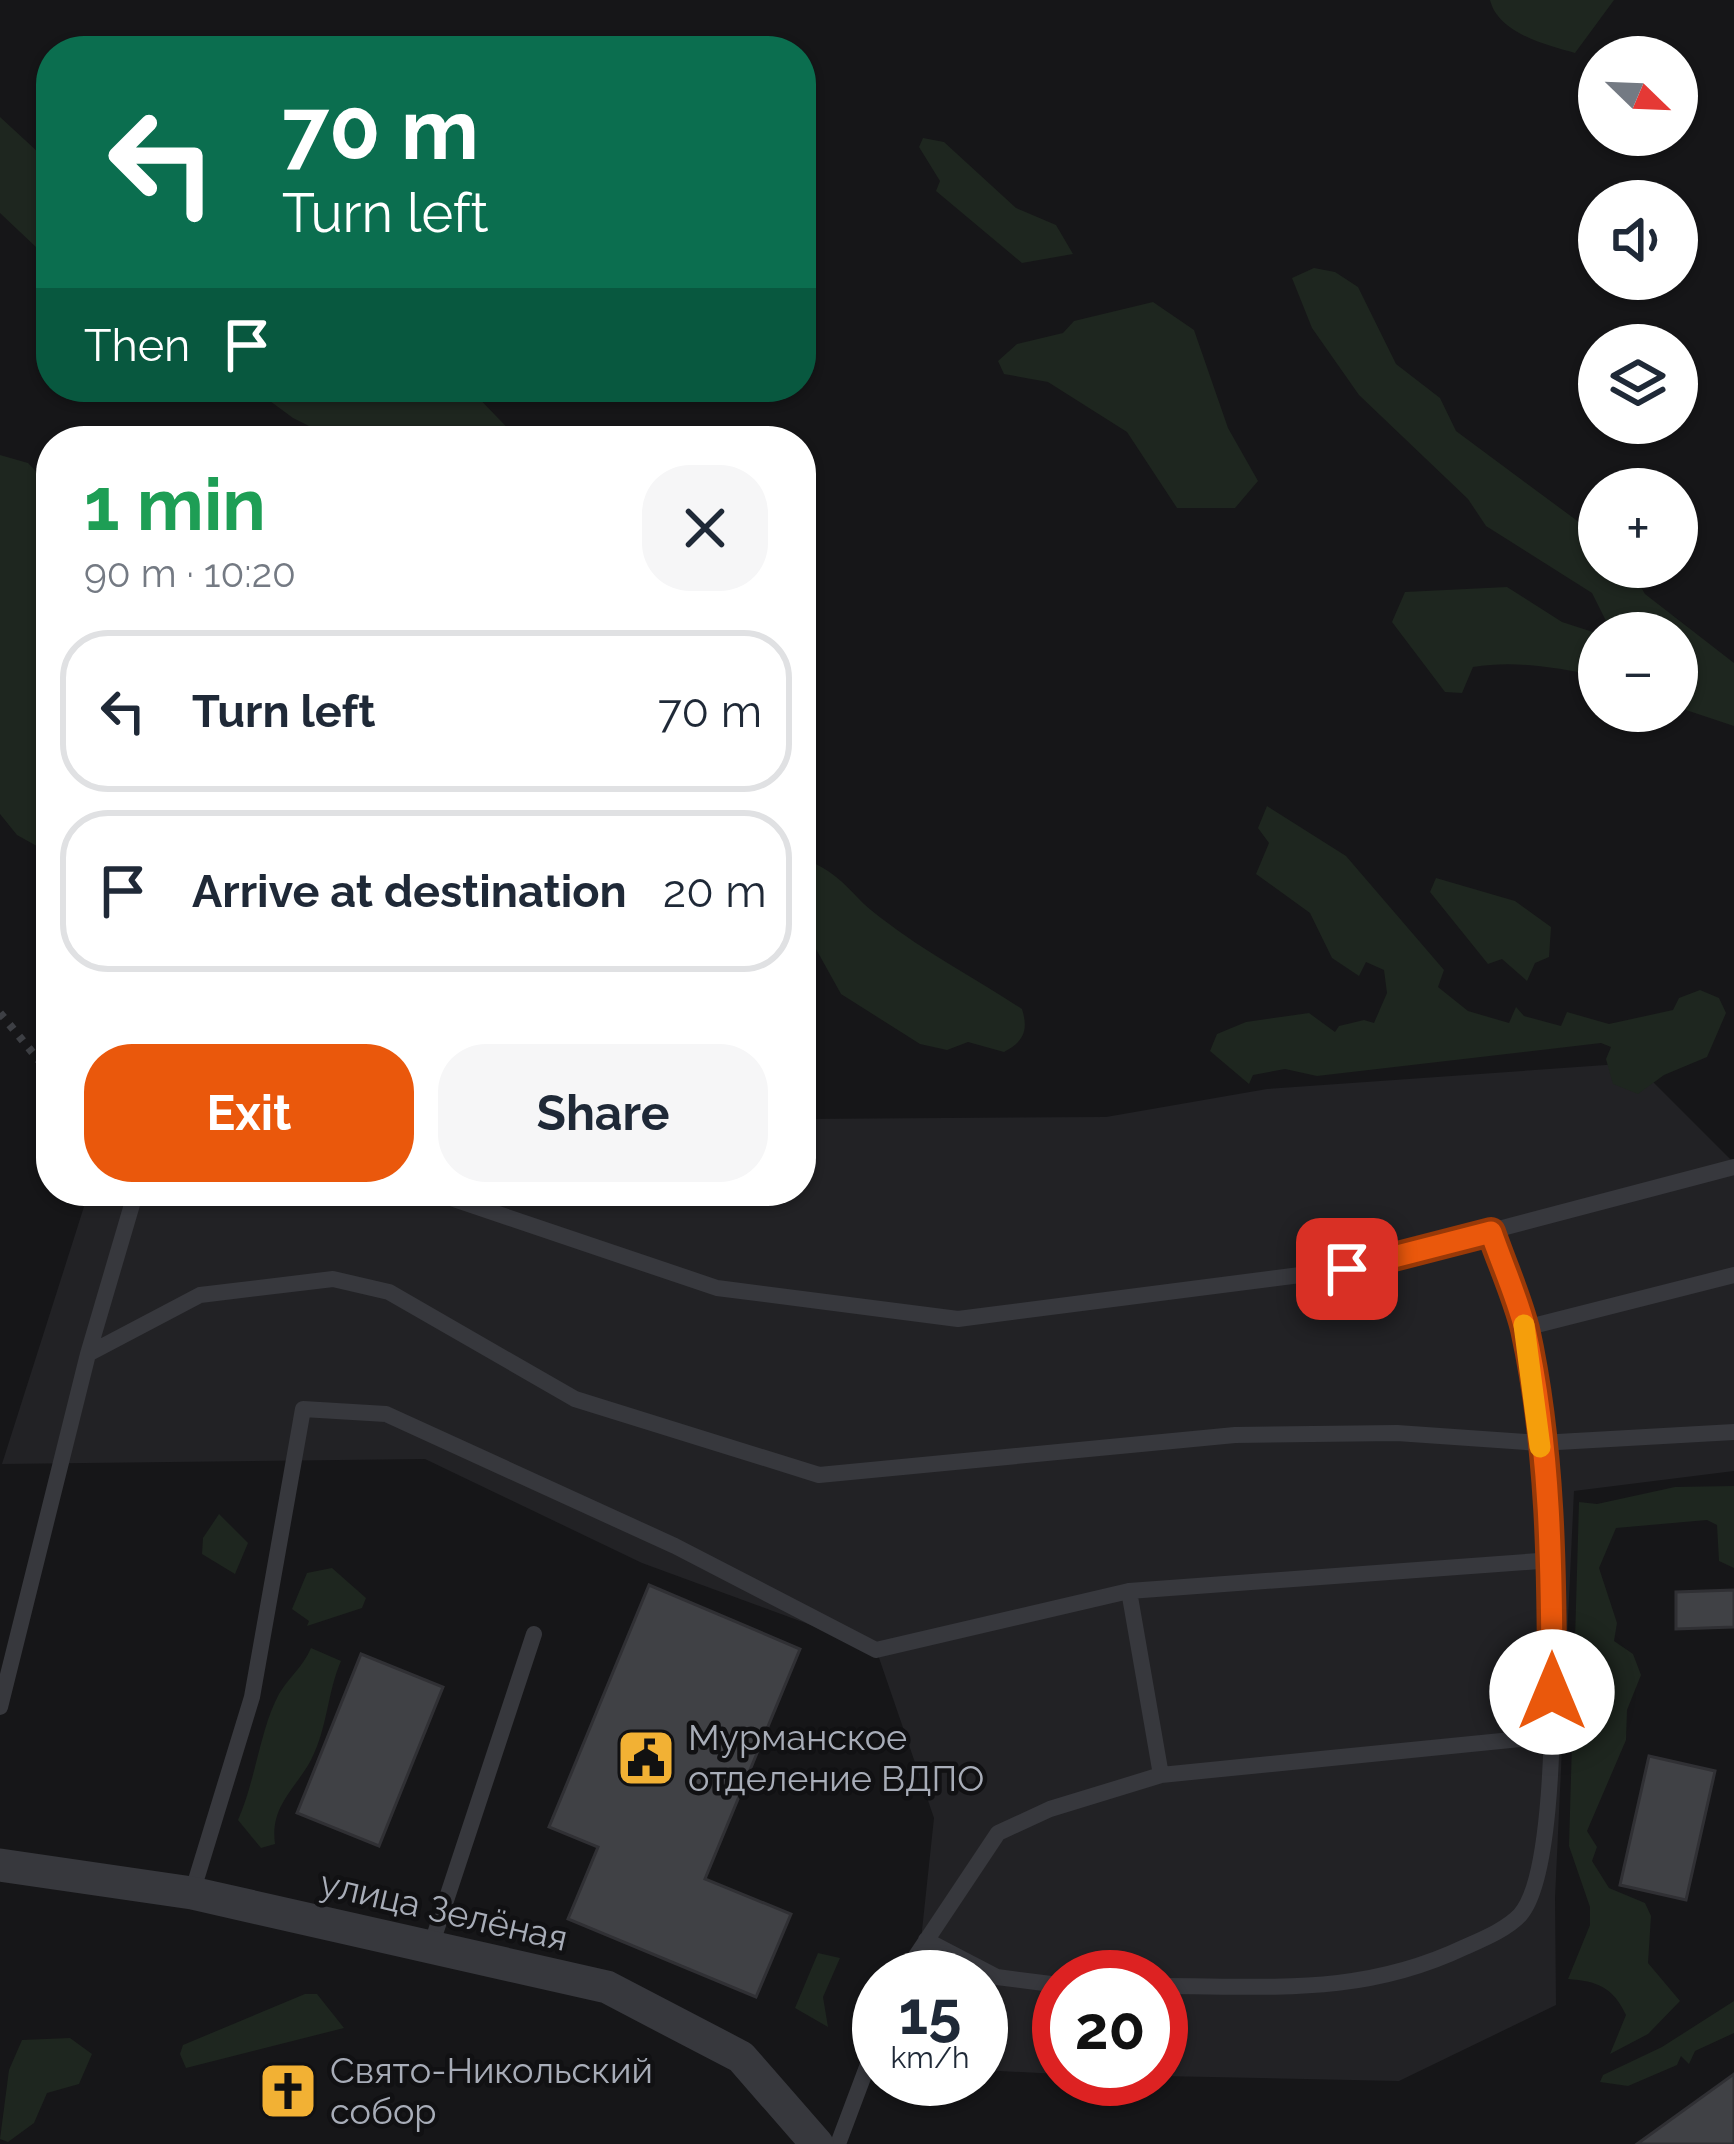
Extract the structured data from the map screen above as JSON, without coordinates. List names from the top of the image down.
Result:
{
  "streets": {
    "street": ["улица Зелёная"]
  },
  "places": {
    "public building": ["Мурманское отделение ВДПО"],
    "church": ["Свято-Никольский собор"]
  },
  "north": "bottom right",
  "page": {
    "map_buttons": ["+", "−"],
    "turn": ["70 m", "Turn left"],
    "then": "Then",
    "heading": ["1 min", "90 m · 10:20"],
    "list": [
      {
        "name": "Turn left",
        "value": "70 m"
      },
      {
        "name": "Arrive at destination",
        "value": "20 m"
      }
    ],
    "buttons": ["Exit", "Share"],
    "speed": "15 km/h",
    "limit": "20"
  }
}
